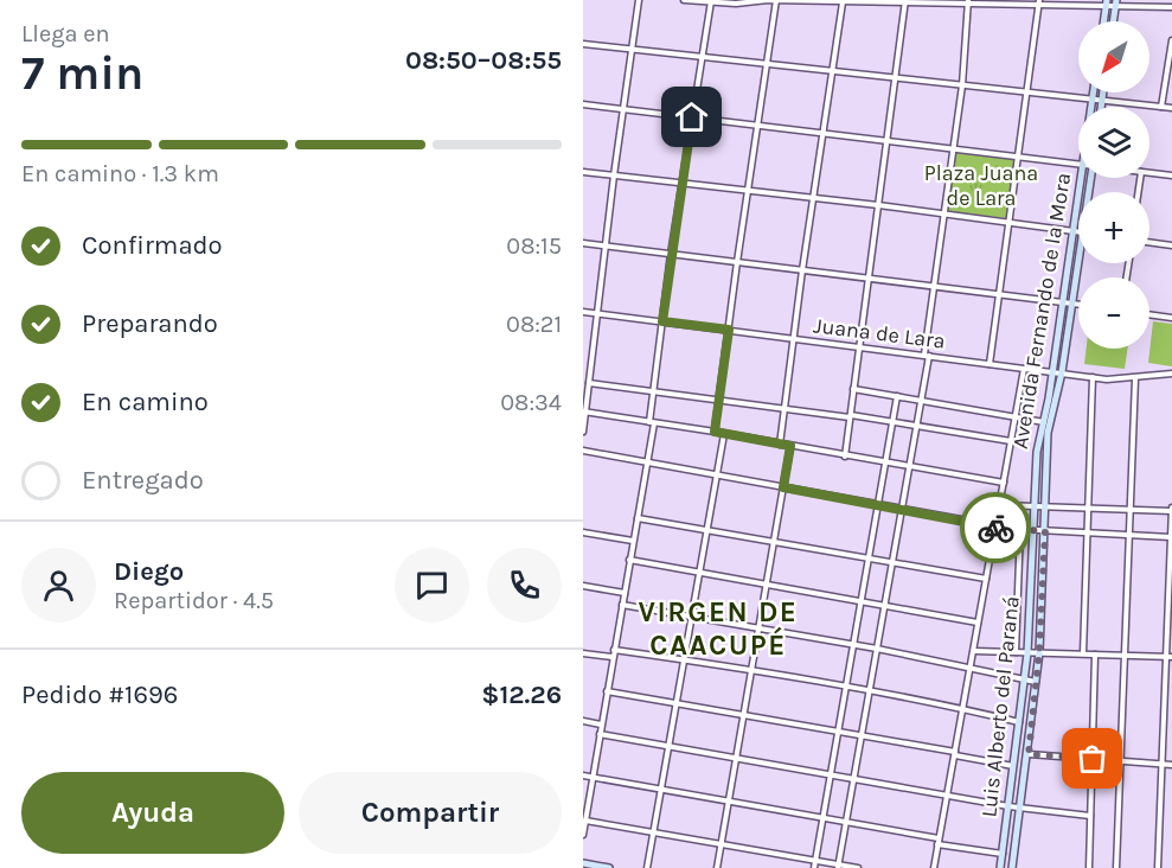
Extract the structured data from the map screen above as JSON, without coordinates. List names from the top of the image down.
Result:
{
  "streets": {
    "main road": ["Avenida Fernando de la Mora", "Luis Alberto del Paraná"],
    "street": ["Juana de Lara"]
  },
  "crossings": [
    ["Avenida Fernando de la Mora", "Juana de Lara"],
    ["Avenida Fernando de la Mora", "Luis Alberto del Paraná"]
  ],
  "districts": ["VIRGEN DE CAACUPÉ"],
  "parks": ["Plaza Juana de Lara"],
  "north": "bottom left",
  "page": {
    "heading": ["7 min", "Llega en", "08:50–08:55"],
    "panel": [
      "Diego",
      "Repartidor · 4.5",
      "Pedido #1696",
      "$12.26"
    ],
    "map_buttons": ["+", "−"],
    "bar": "En camino · 1.3 km",
    "list": [
      ["Confirmado", "08:15"],
      ["Preparando", "08:21"],
      ["En camino", "08:34"],
      "Entregado"
    ],
    "buttons": ["Ayuda", "Compartir"]
  }
}
